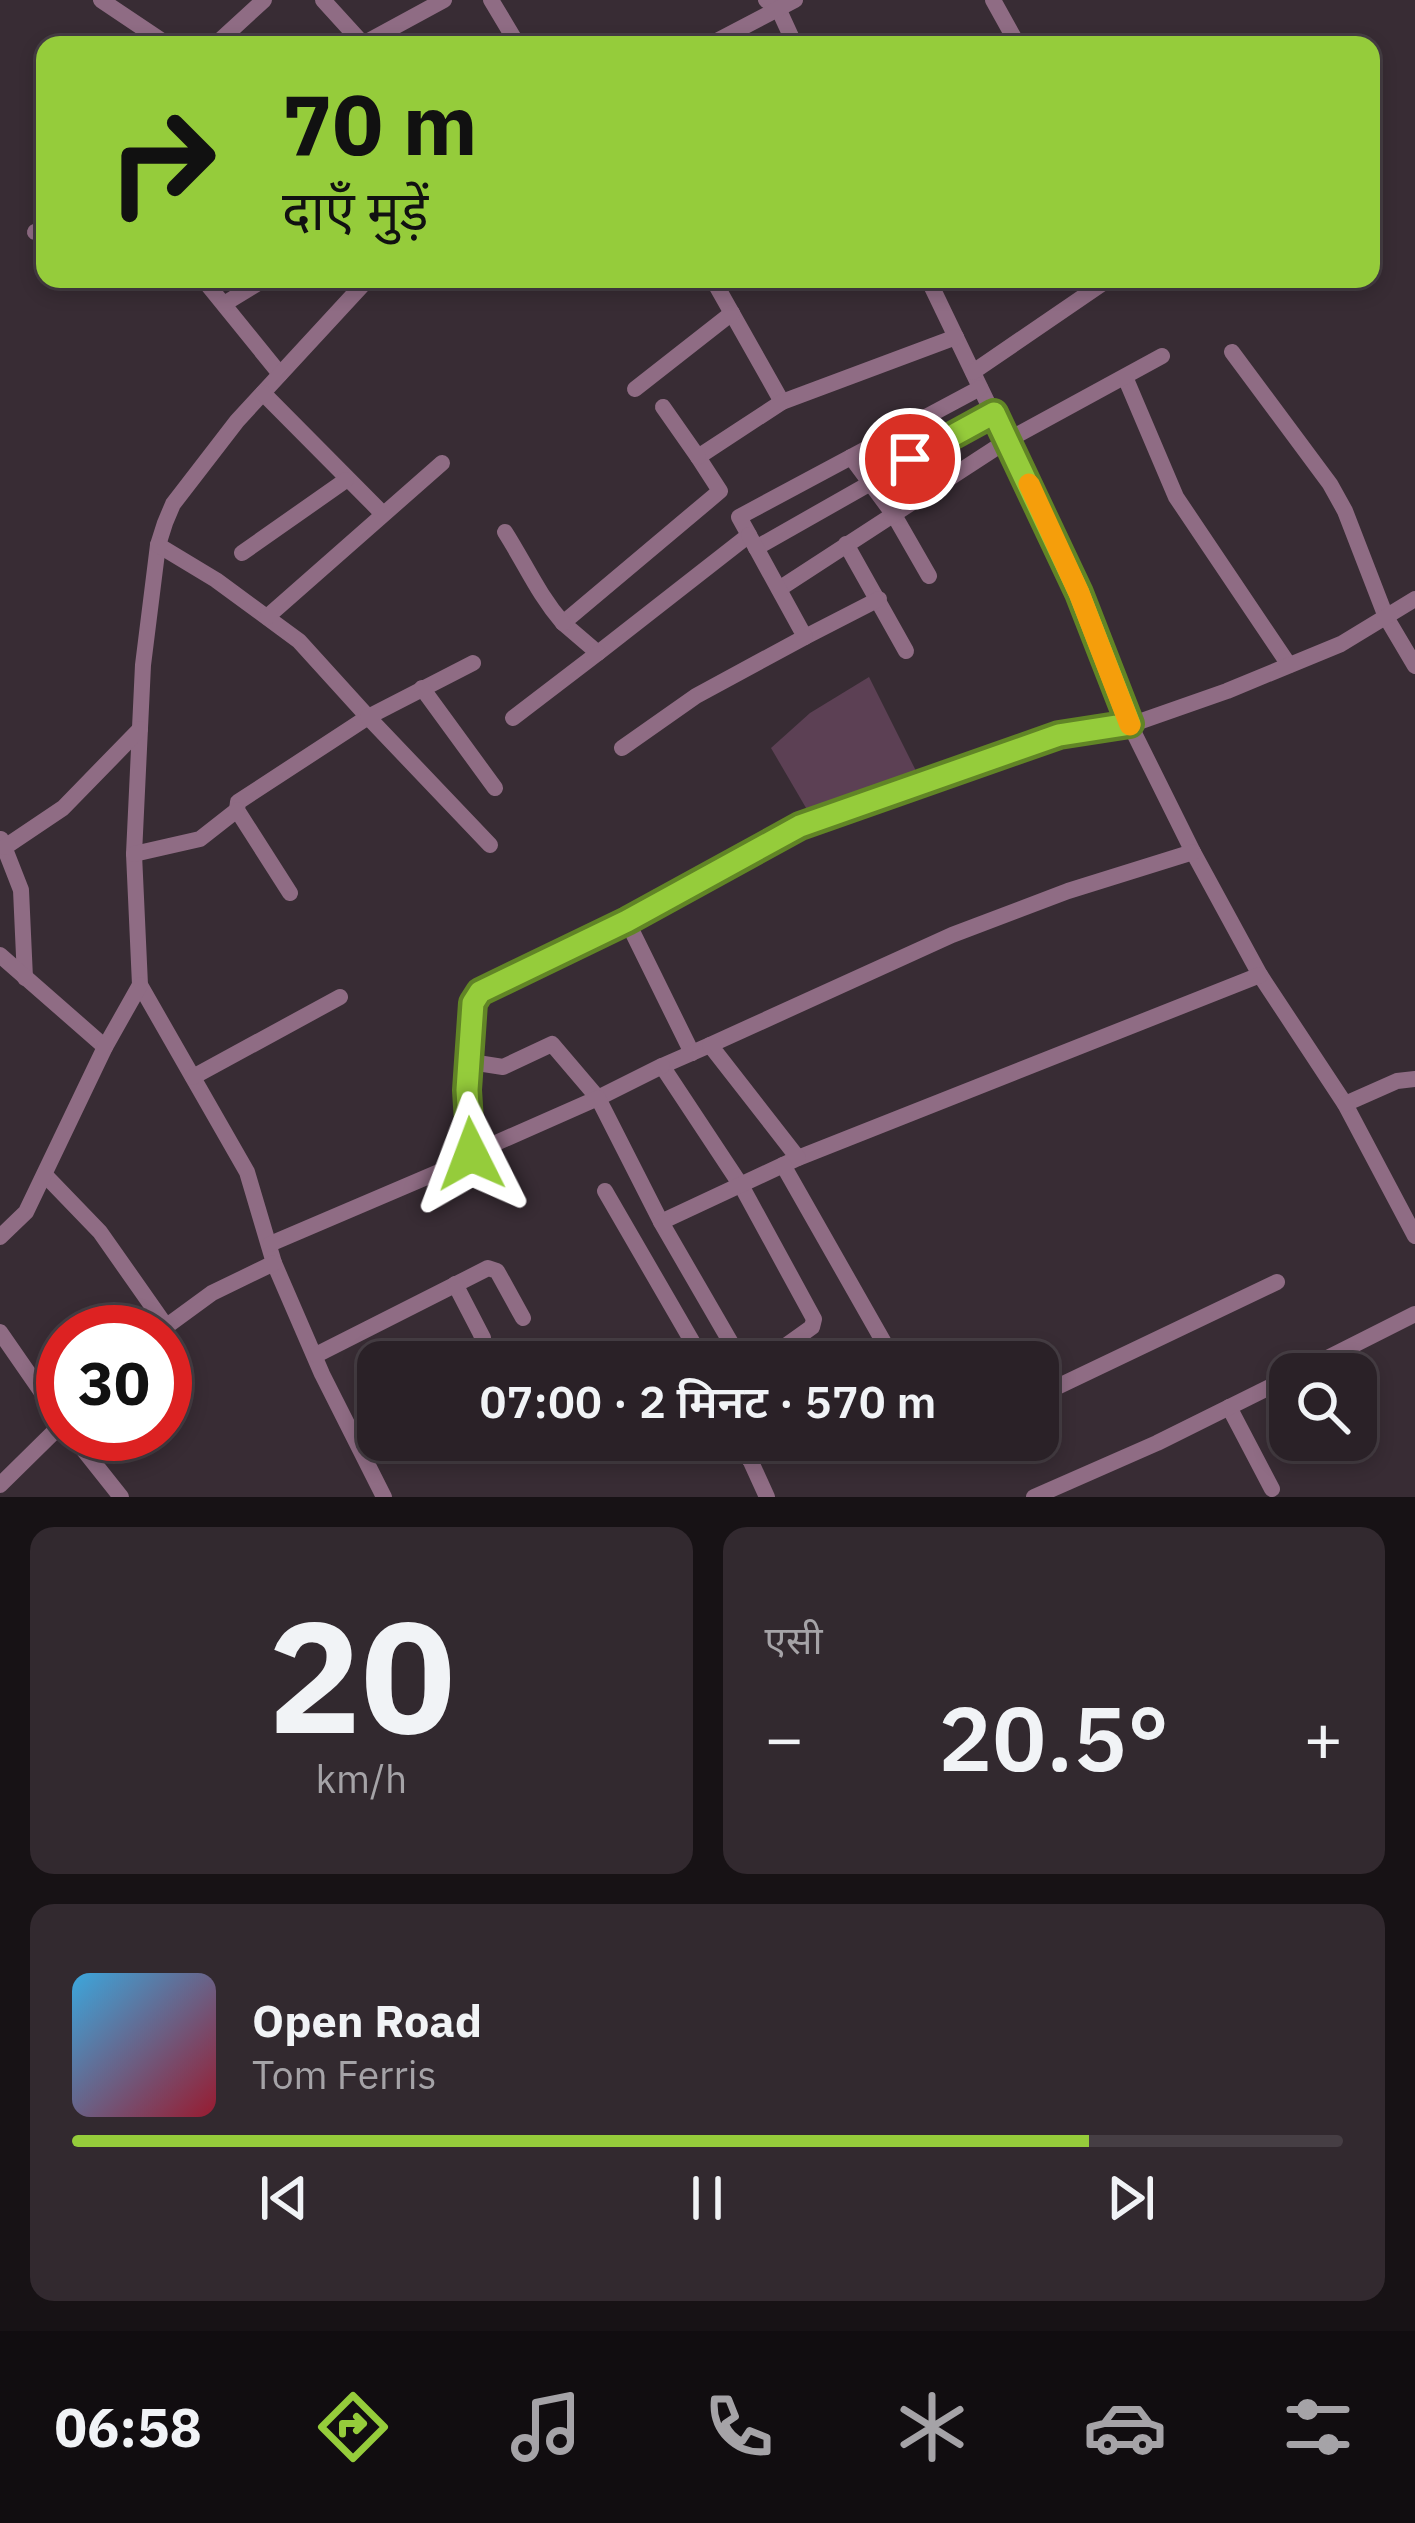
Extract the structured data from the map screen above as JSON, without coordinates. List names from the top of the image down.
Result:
{
  "page": {
    "turn": ["70 m", "दाएँ मुड़ें"],
    "limit": "30",
    "trip": "07:00 · 2 मिनट · 570 m",
    "tile": [
      ["20", "km/h"],
      "एसी"
    ],
    "heat": ["−", "20.5°", "+"],
    "song": ["Open Road", "Tom Ferris"],
    "tabs": "06:58"
  }
}
